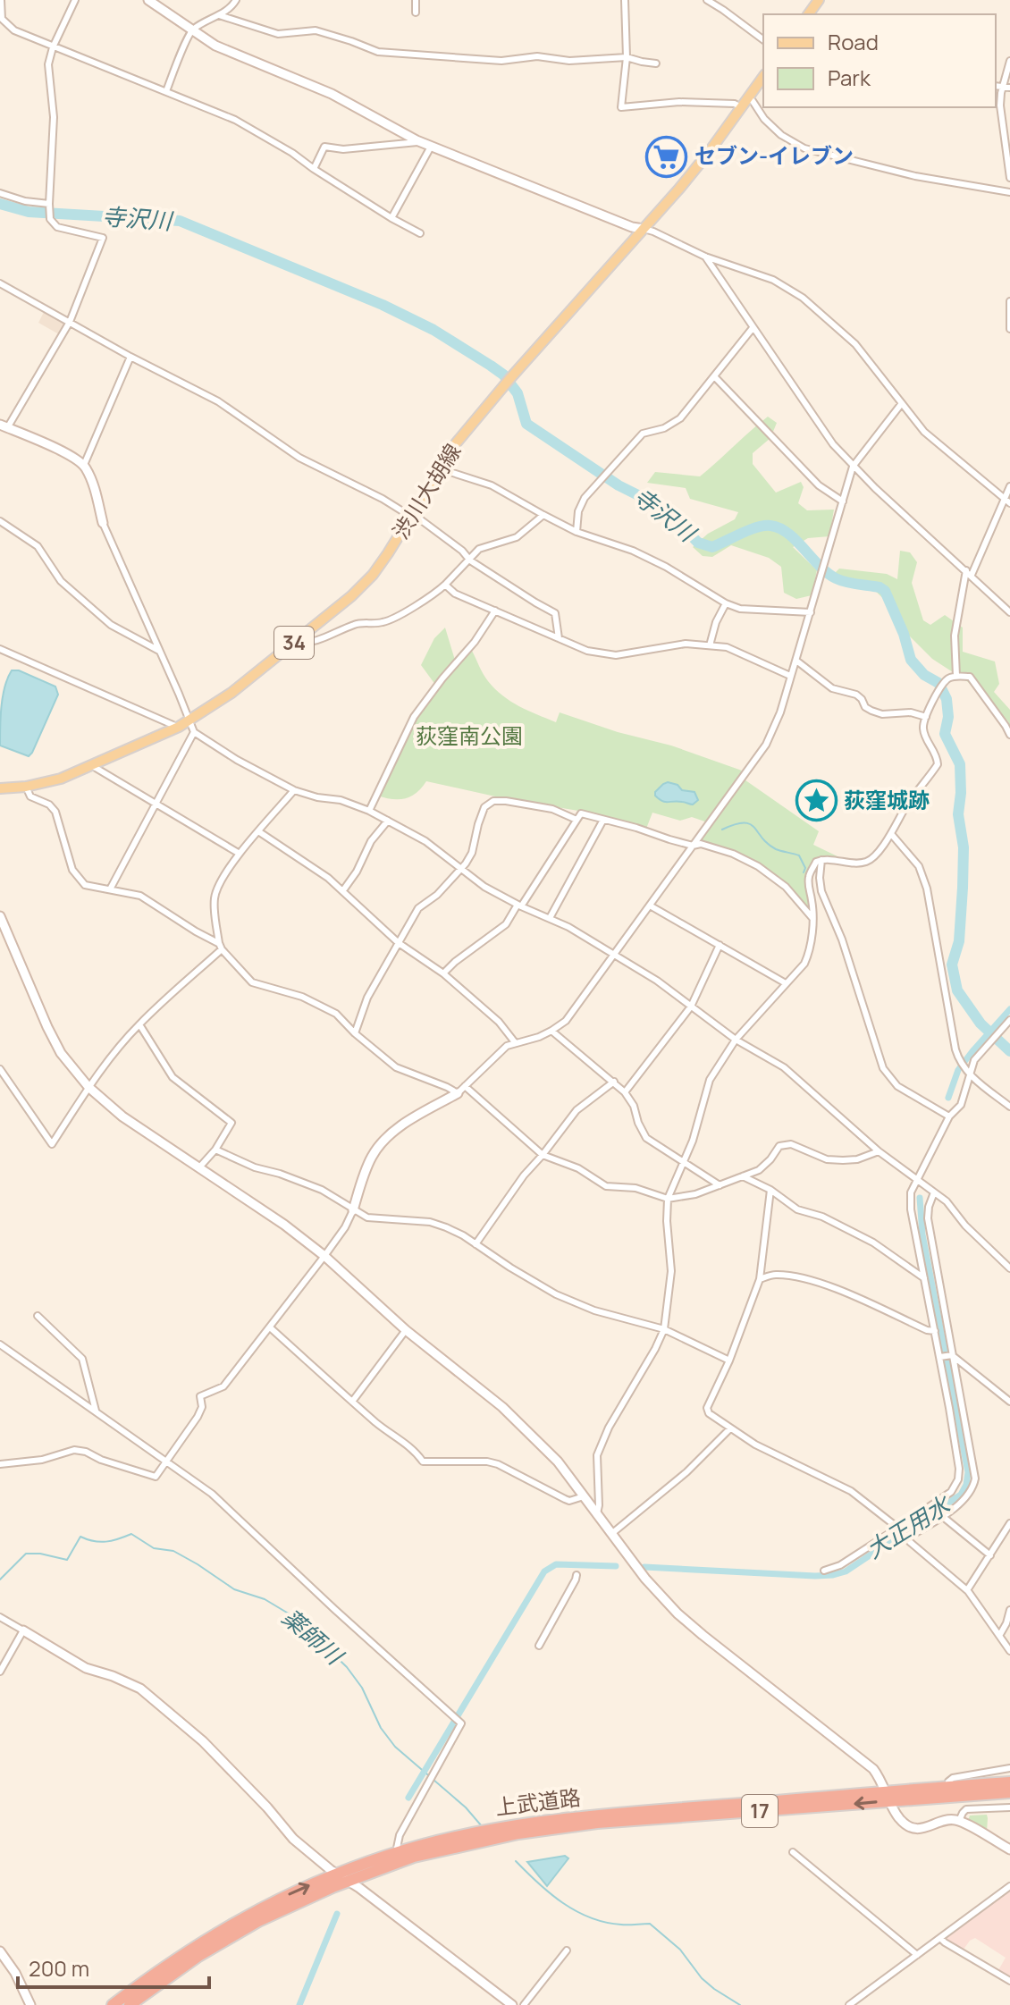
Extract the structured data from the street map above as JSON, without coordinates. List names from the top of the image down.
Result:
{
  "streets": {
    "highway": ["上武道路", "17"],
    "main road": ["渋川大胡線", "34"]
  },
  "water": ["寺沢川", "大正用水", "薬師川"],
  "parks": ["荻窪南公園"],
  "places": {
    "supermarket": ["セブン-イレブン"],
    "place": ["荻窪城跡"]
  },
  "legend": ["Road", "Park"],
  "scale_bar": "200 m"
}
